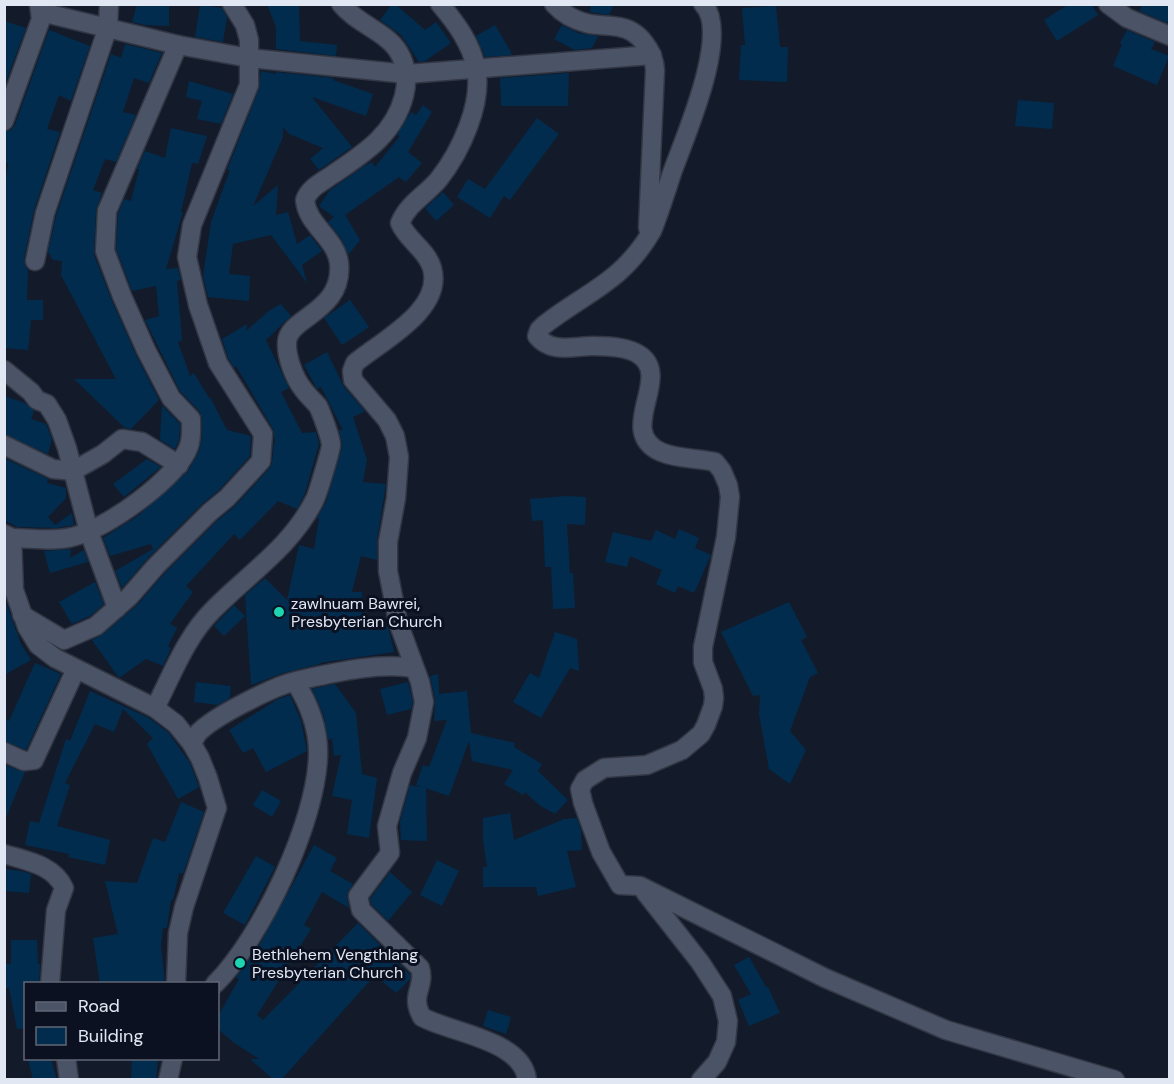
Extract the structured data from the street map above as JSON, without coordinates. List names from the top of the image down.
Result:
{
  "places": ["zawlnuam Bawrei, Presbyterian Church", "Bethlehem Vengthlang Presbyterian Church"],
  "legend": ["Road", "Building"]
}
